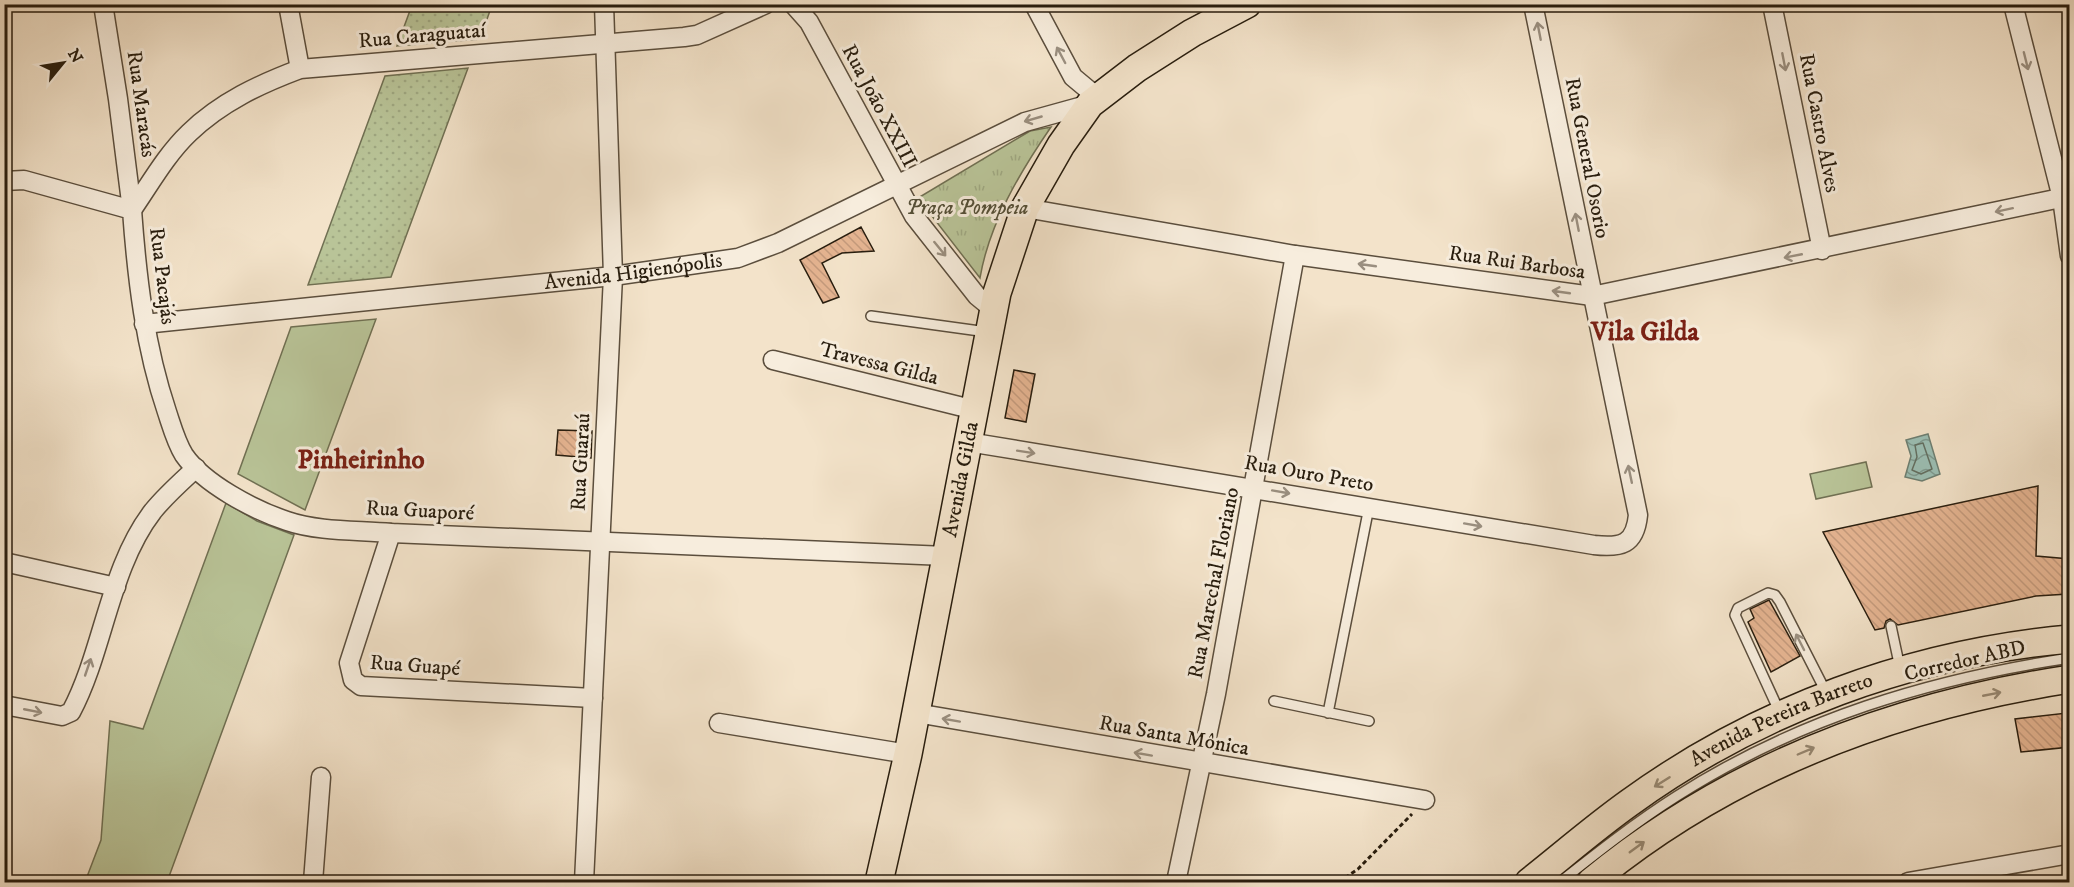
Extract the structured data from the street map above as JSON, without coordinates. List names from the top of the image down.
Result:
{
  "streets": {
    "main road": ["Avenida Higienópolis", "Avenida Gilda", "Avenida Pereira Barreto"],
    "street": [
      "Rua Caraguataí",
      "Rua Maracás",
      "Rua João XXIII",
      "Rua Castro Alves",
      "Rua General Osorio",
      "Rua Rui Barbosa",
      "Rua Pacajás",
      "Travessa Gilda",
      "Rua Guaraú",
      "Rua Ouro Preto",
      "Rua Guaporé",
      "Rua Marechal Floriano",
      "Rua Guapé",
      "Rua Santa Mônica"
    ],
    "lane": ["Corredor ABD"]
  },
  "crossings": [
    ["Rua Caraguataí", "Rua Maracás"],
    ["Rua Caraguataí", "Rua Pacajás"],
    ["Rua Caraguataí", "Rua Guaraú"],
    ["Rua Maracás", "Rua Pacajás"],
    ["Rua João XXIII", "Avenida Higienópolis"],
    ["Rua João XXIII", "Avenida Gilda"],
    ["Rua Castro Alves", "Rua Rui Barbosa"],
    ["Rua General Osorio", "Rua Rui Barbosa"],
    ["Rua General Osorio", "Rua Ouro Preto"],
    ["Rua Rui Barbosa", "Avenida Gilda"],
    ["Rua Rui Barbosa", "Rua Marechal Floriano"],
    ["Avenida Higienópolis", "Rua Pacajás"],
    ["Avenida Higienópolis", "Rua Guaraú"],
    ["Avenida Higienópolis", "Avenida Gilda"],
    ["Rua Pacajás", "Rua Guaporé"],
    ["Travessa Gilda", "Avenida Gilda"],
    ["Rua Guaraú", "Rua Guaporé"],
    ["Rua Guaraú", "Rua Guapé"],
    ["Rua Ouro Preto", "Avenida Gilda"],
    ["Rua Ouro Preto", "Rua Marechal Floriano"],
    ["Avenida Gilda", "Rua Guaporé"],
    ["Avenida Gilda", "Rua Santa Mônica"],
    ["Rua Guaporé", "Rua Guapé"],
    ["Rua Marechal Floriano", "Rua Santa Mônica"]
  ],
  "one_way": [
    "Rua João XXIII",
    "Rua Castro Alves",
    "Rua General Osorio",
    "Rua Rui Barbosa",
    "Rua Ouro Preto",
    "Rua Santa Mônica"
  ],
  "districts": ["Vila Gilda", "Pinheirinho"],
  "parks": ["Praça Pompeia"],
  "north": "top right"
}
